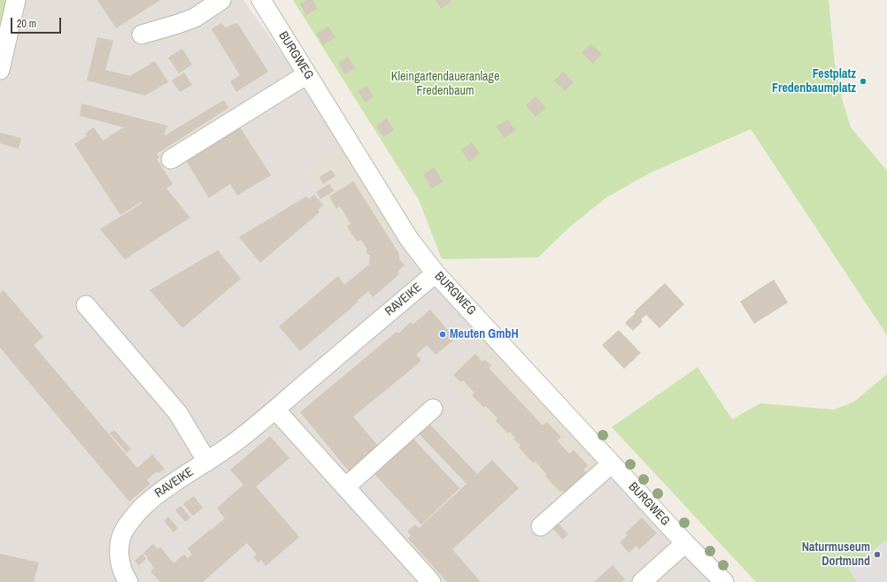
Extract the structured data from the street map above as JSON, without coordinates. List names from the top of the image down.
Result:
{
  "streets": {
    "street": ["BURGWEG", "RAVEIKE"]
  },
  "crossings": [
    ["BURGWEG", "RAVEIKE"]
  ],
  "parks": ["Kleingartendaueranlage Fredenbaum"],
  "places": ["Festplatz Fredenbaumplatz", "Meuten GmbH", "Naturmuseum Dortmund"],
  "scale_bar": "20 m"
}
